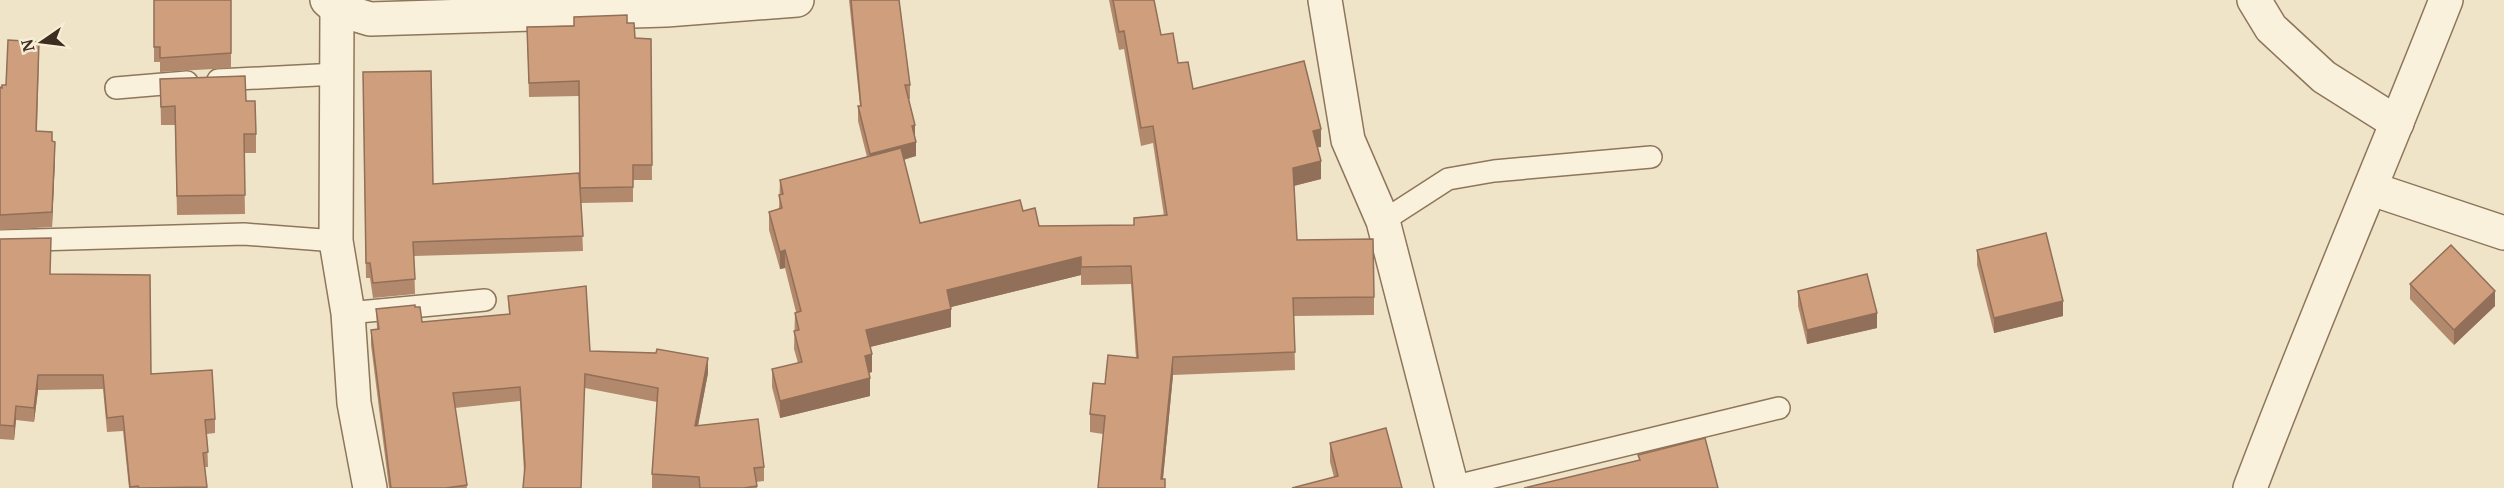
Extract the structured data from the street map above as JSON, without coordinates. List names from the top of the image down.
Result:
{
  "north": "left"
}
